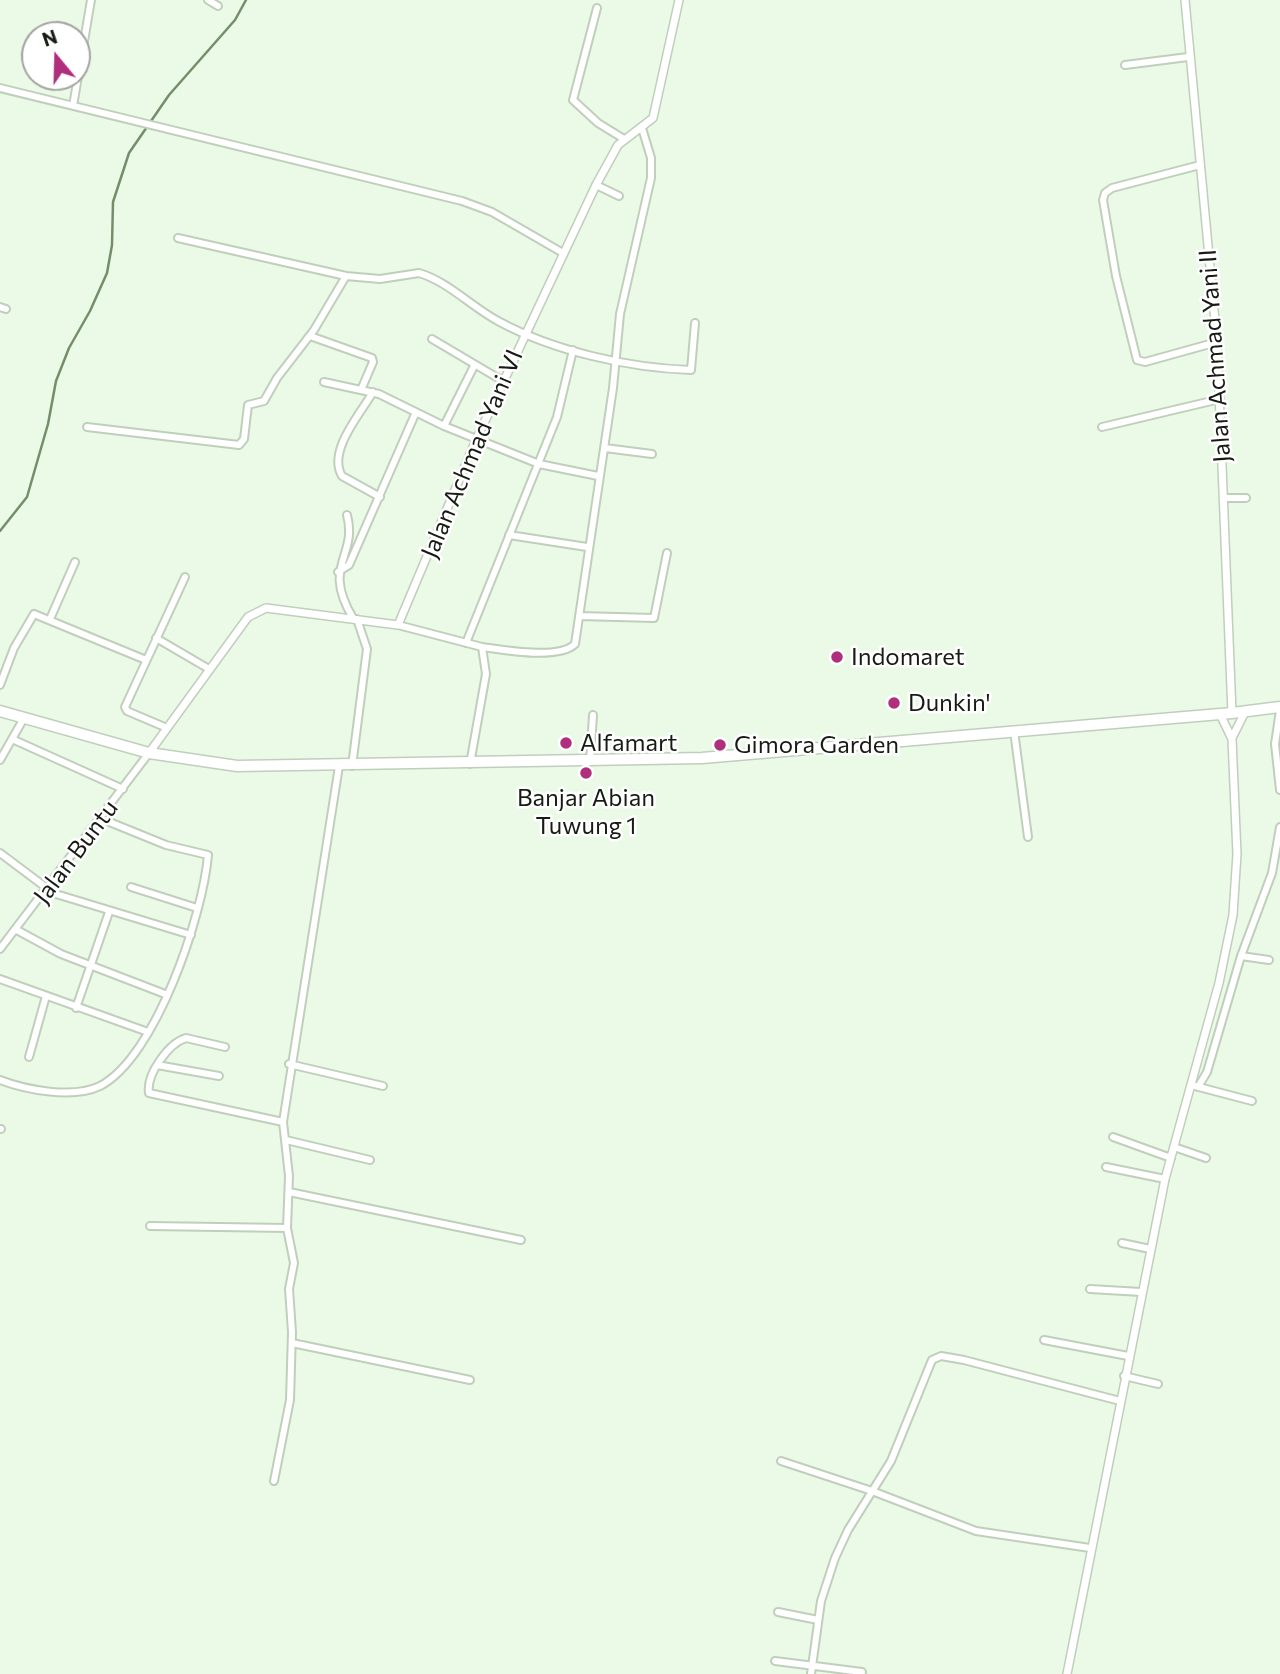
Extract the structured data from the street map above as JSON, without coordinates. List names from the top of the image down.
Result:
{
  "streets": {
    "street": ["Jalan Achmad Yani II", "Jalan Achmad Yani VI", "Jalan Buntu"]
  },
  "places": [
    "Indomaret",
    "Dunkin'",
    "Alfamart",
    "Gimora Garden",
    "Banjar Abian Tuwung 1"
  ],
  "north": "top"
}
